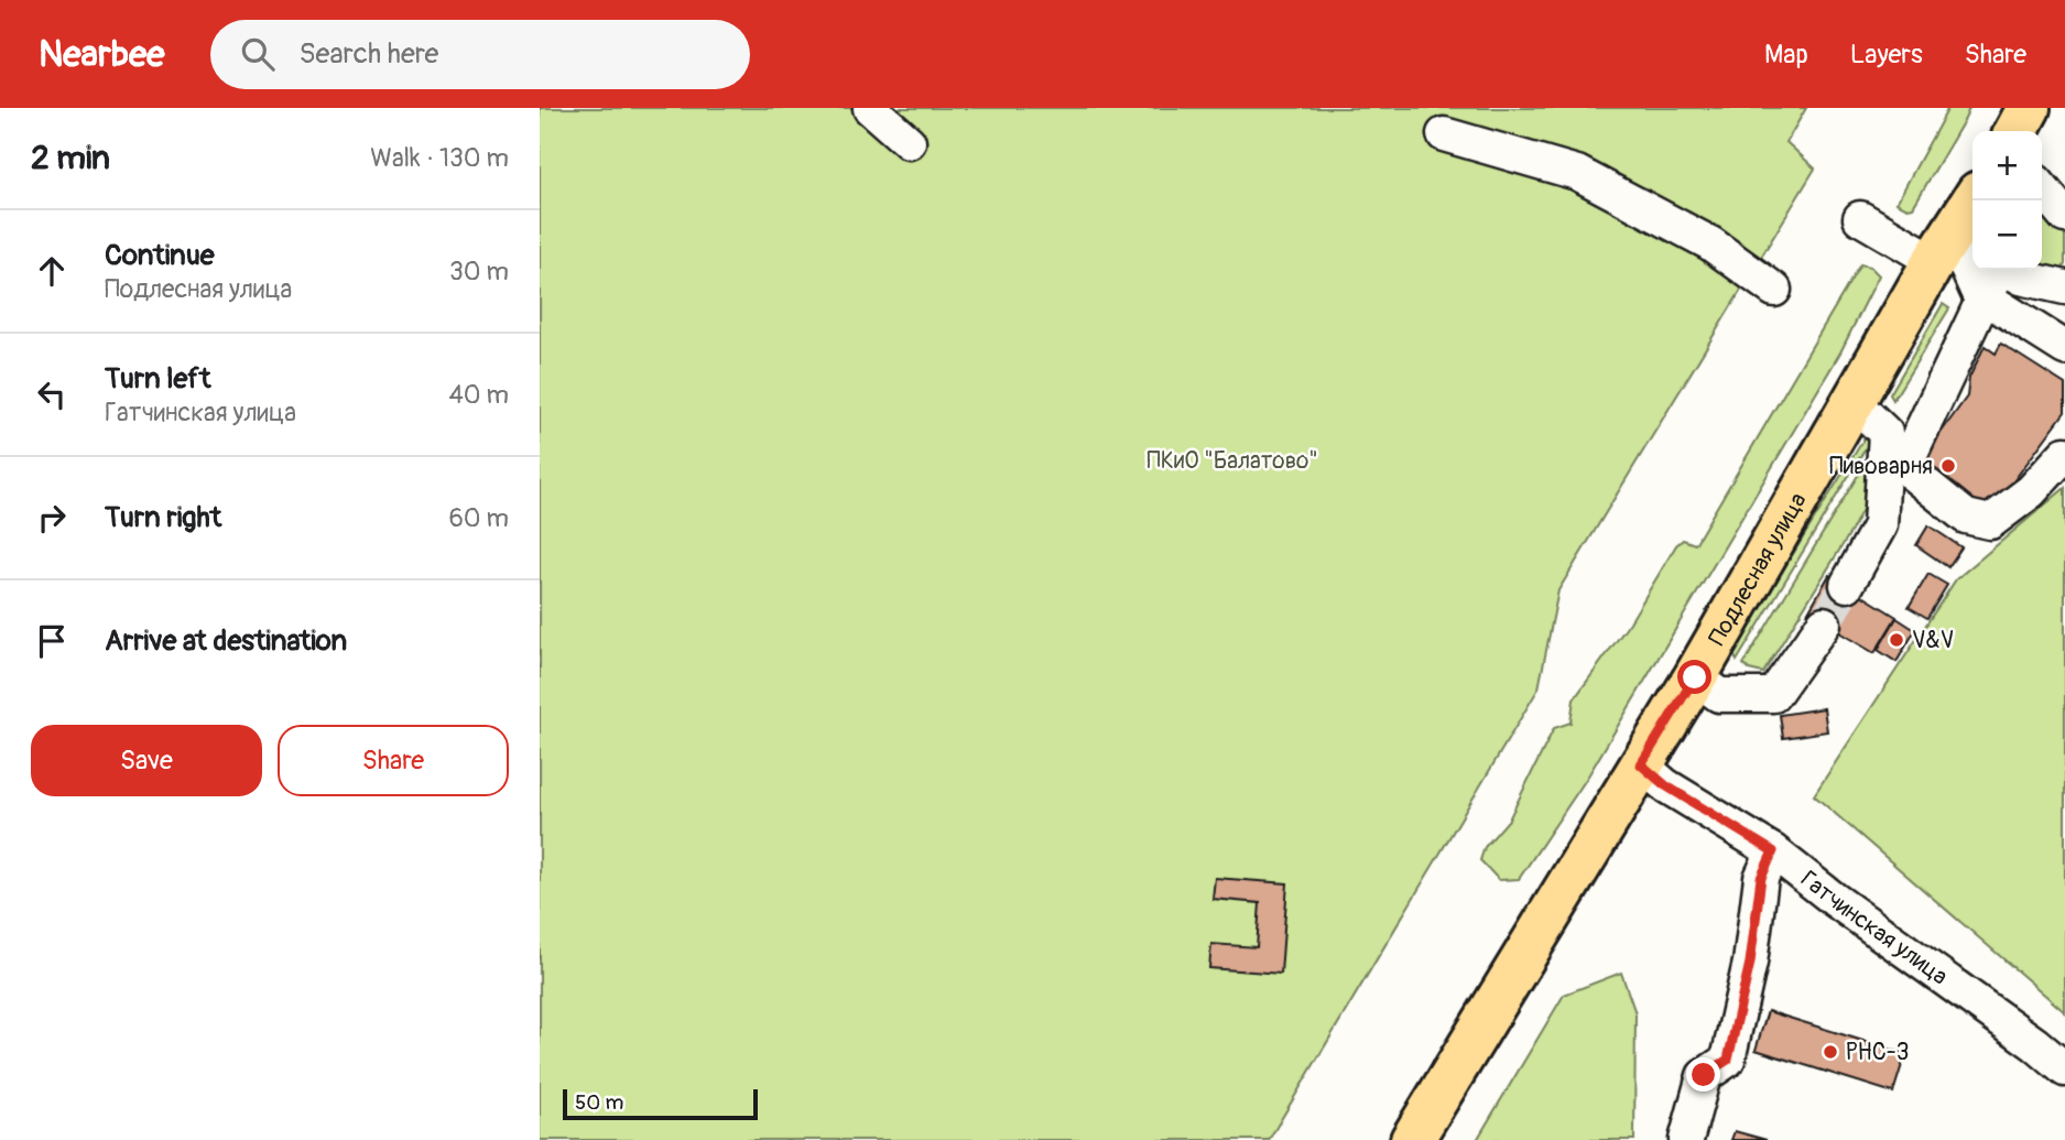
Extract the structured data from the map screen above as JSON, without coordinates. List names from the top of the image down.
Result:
{
  "streets": {
    "main road": ["Подлесная улица"],
    "street": ["Гатчинская улица"]
  },
  "crossings": [
    ["Подлесная улица", "Гатчинская улица"]
  ],
  "parks": ["ПКиО \"Балатово\""],
  "places": ["Пивоварня", "V&V", "РНС-3"],
  "scale_bar": "50 m",
  "page": {
    "header": "Nearbee",
    "search": "Search here",
    "nav": ["Map", "Layers", "Share"],
    "heading": ["2 min", "Walk · 130 m"],
    "map_buttons": ["+", "−"],
    "list": [
      ["Continue", "Подлесная улица", "30 m"],
      ["Turn left", "Гатчинская улица", "40 m"],
      ["Turn right", "60 m"],
      "Arrive at destination"
    ],
    "buttons": ["Save", "Share"],
    "scale": "50 m"
  }
}
